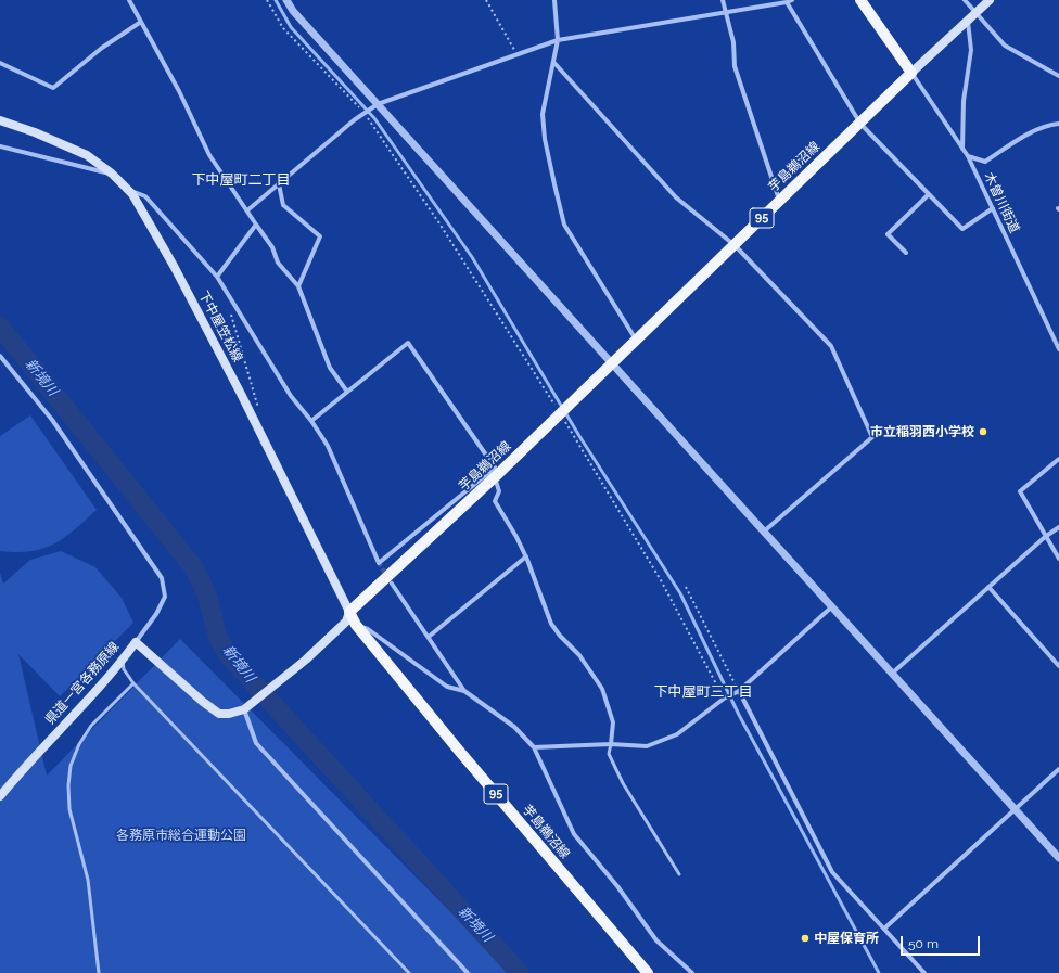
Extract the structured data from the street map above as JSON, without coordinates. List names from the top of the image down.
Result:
{
  "streets": {
    "main road": [
      "芋島鵜沼線",
      "95",
      "下中屋笠松線",
      "県道一宮各務原線"
    ],
    "street": ["木曽川街道"]
  },
  "crossings": [
    ["芋島鵜沼線", "木曽川街道"],
    ["芋島鵜沼線", "下中屋笠松線"],
    ["芋島鵜沼線", "県道一宮各務原線"],
    ["下中屋笠松線", "県道一宮各務原線"]
  ],
  "districts": ["下中屋町二丁目", "下中屋町三丁目"],
  "water": ["新境川"],
  "parks": ["各務原市総合運動公園"],
  "places": ["市立稲羽西小学校", "中屋保育所"],
  "scale_bar": "50 m"
}
